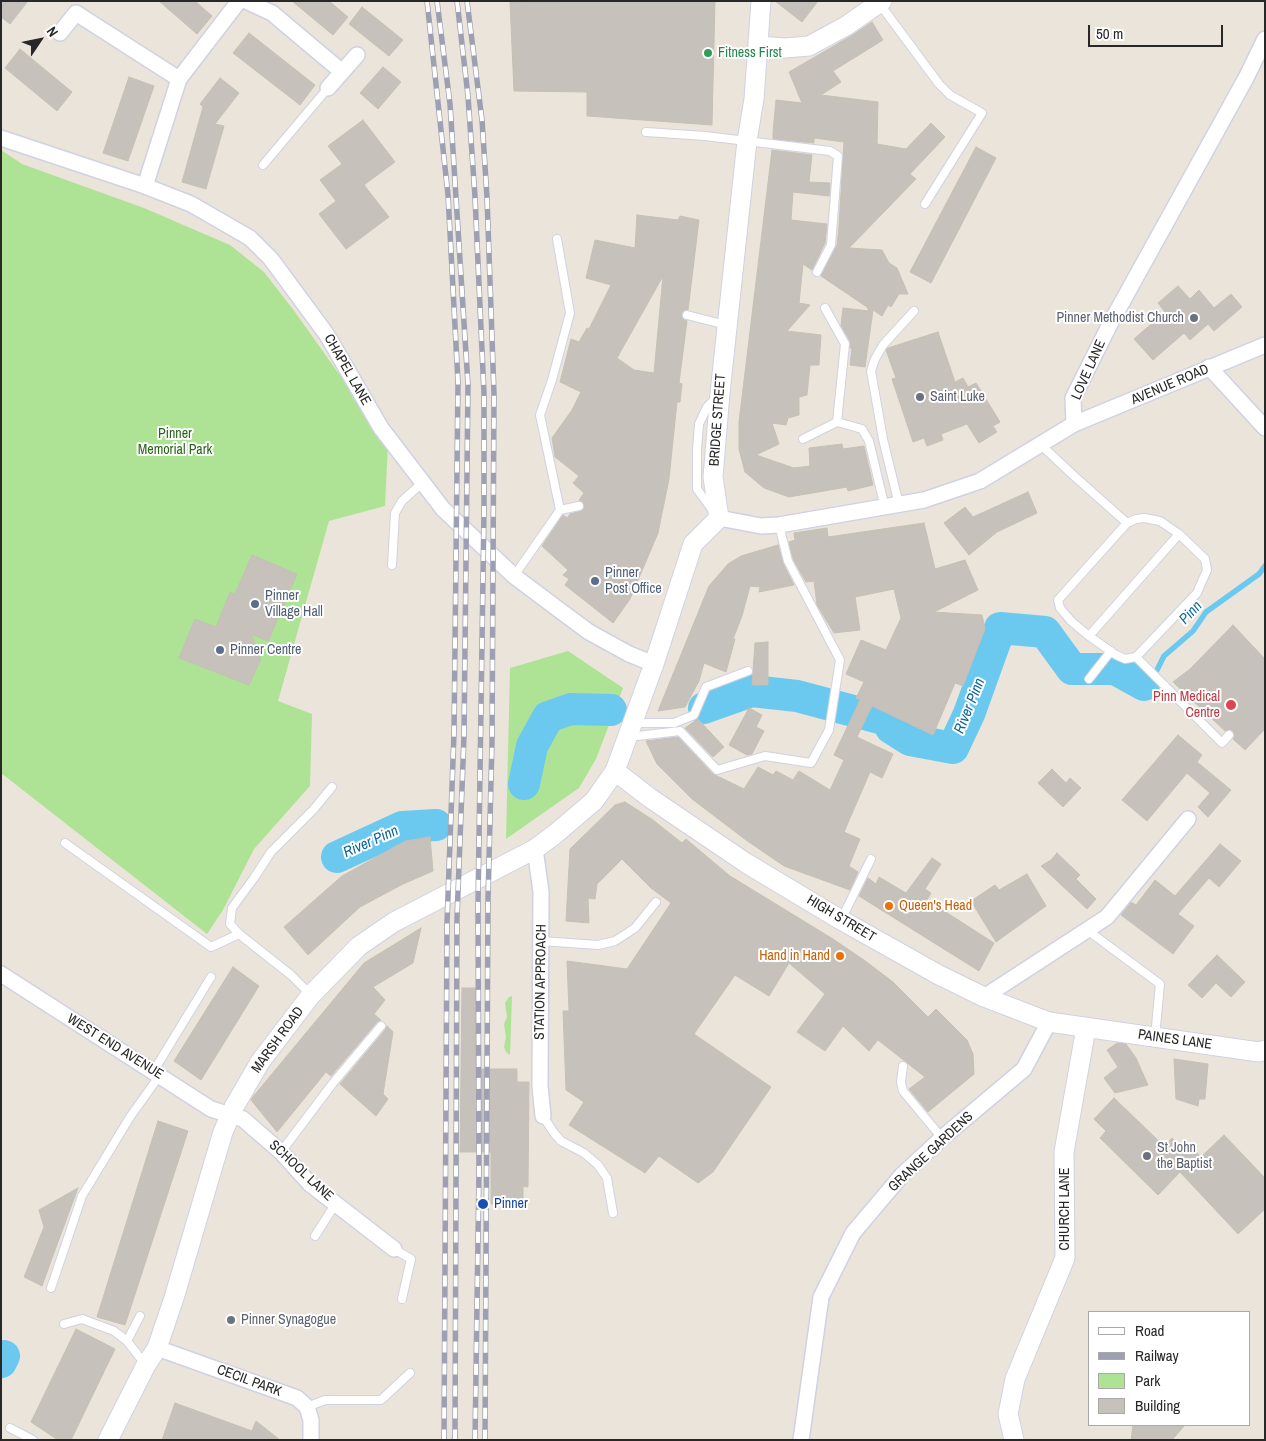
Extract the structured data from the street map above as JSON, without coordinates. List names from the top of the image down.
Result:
{
  "streets": {
    "street": [
      "CHAPEL LANE",
      "LOVE LANE",
      "AVENUE ROAD",
      "BRIDGE STREET",
      "HIGH STREET",
      "STATION APPROACH",
      "MARSH ROAD",
      "PAINES LANE",
      "WEST END AVENUE",
      "GRANGE GARDENS",
      "SCHOOL LANE",
      "CHURCH LANE",
      "CECIL PARK"
    ]
  },
  "crossings": [
    ["LOVE LANE", "AVENUE ROAD"],
    ["HIGH STREET", "MARSH ROAD"],
    ["HIGH STREET", "PAINES LANE"],
    ["HIGH STREET", "GRANGE GARDENS"],
    ["HIGH STREET", "CHURCH LANE"],
    ["STATION APPROACH", "MARSH ROAD"],
    ["MARSH ROAD", "WEST END AVENUE"],
    ["MARSH ROAD", "SCHOOL LANE"],
    ["MARSH ROAD", "CECIL PARK"],
    ["PAINES LANE", "CHURCH LANE"],
    ["WEST END AVENUE", "SCHOOL LANE"]
  ],
  "water": ["Pinn", "River Pinn"],
  "parks": ["Pinner Memorial Park"],
  "places": [
    "Fitness First",
    "Pinner Methodist Church",
    "Saint Luke",
    "Pinner Post Office",
    "Pinner Village Hall",
    "Pinner Centre",
    "Pinn Medical Centre",
    "Queen's Head",
    "Hand in Hand",
    "St John the Baptist",
    "Pinner",
    "Pinner Synagogue"
  ],
  "legend": [
    "Road",
    "Railway",
    "Park",
    "Building"
  ],
  "scale_bar": "50 m",
  "north": "top right"
}
